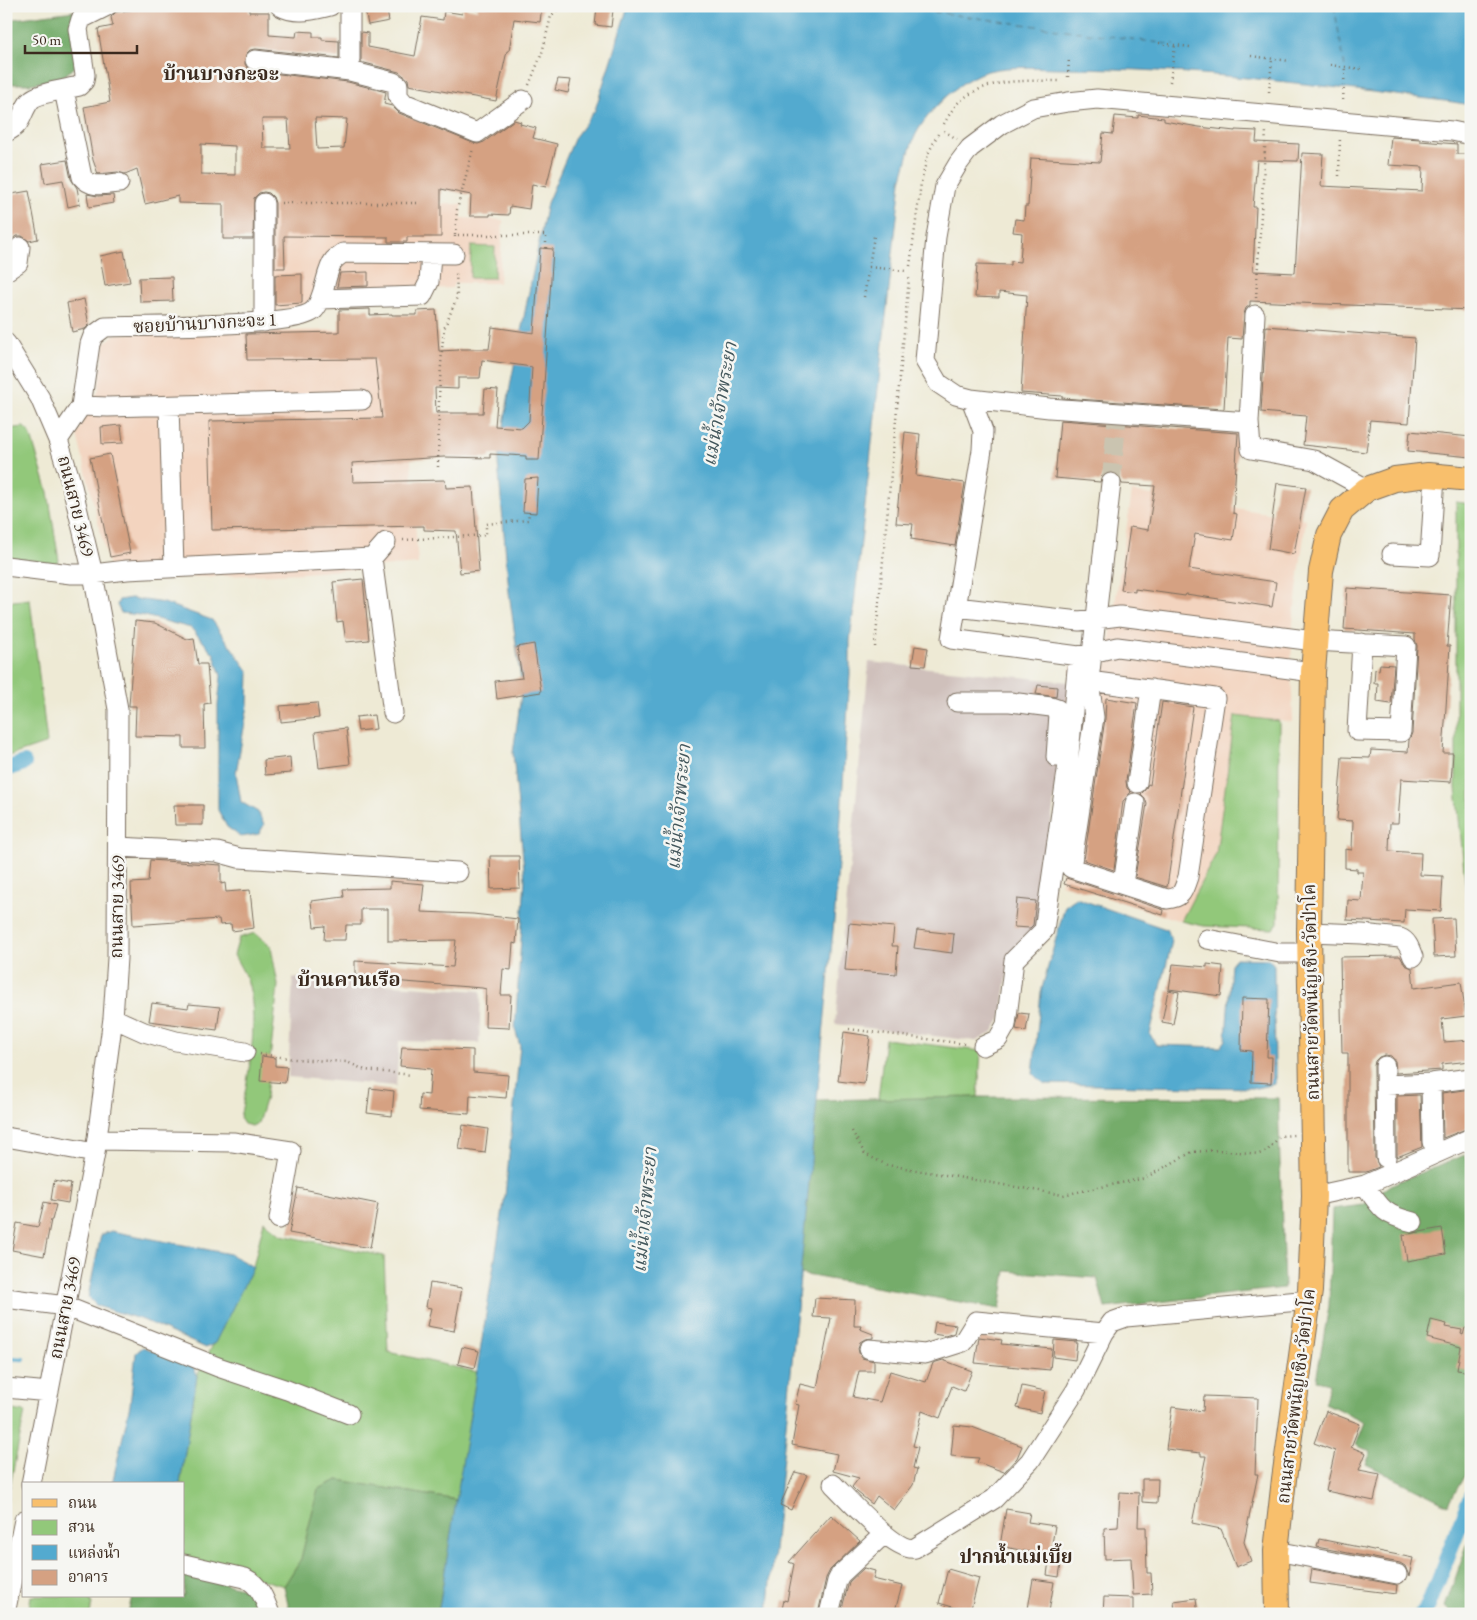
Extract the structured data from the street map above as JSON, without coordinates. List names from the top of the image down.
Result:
{
  "streets": {
    "main road": ["ถนนสายวัดพนัญเชิง-วัดป่าโค"],
    "street": ["ซอยบ้านบางกะจะ 1", "ถนนสาย 3469"]
  },
  "crossings": [
    ["ซอยบ้านบางกะจะ 1", "ถนนสาย 3469"]
  ],
  "districts": ["บ้านบางกะจะ", "บ้านคานเรือ", "ปากน้ำแม่เบี้ย"],
  "water": ["แม่น้ำเจ้าพระยา"],
  "legend": [
    "ถนน",
    "สวน",
    "แหล่งน้ำ",
    "อาคาร"
  ],
  "scale_bar": "50 m"
}
